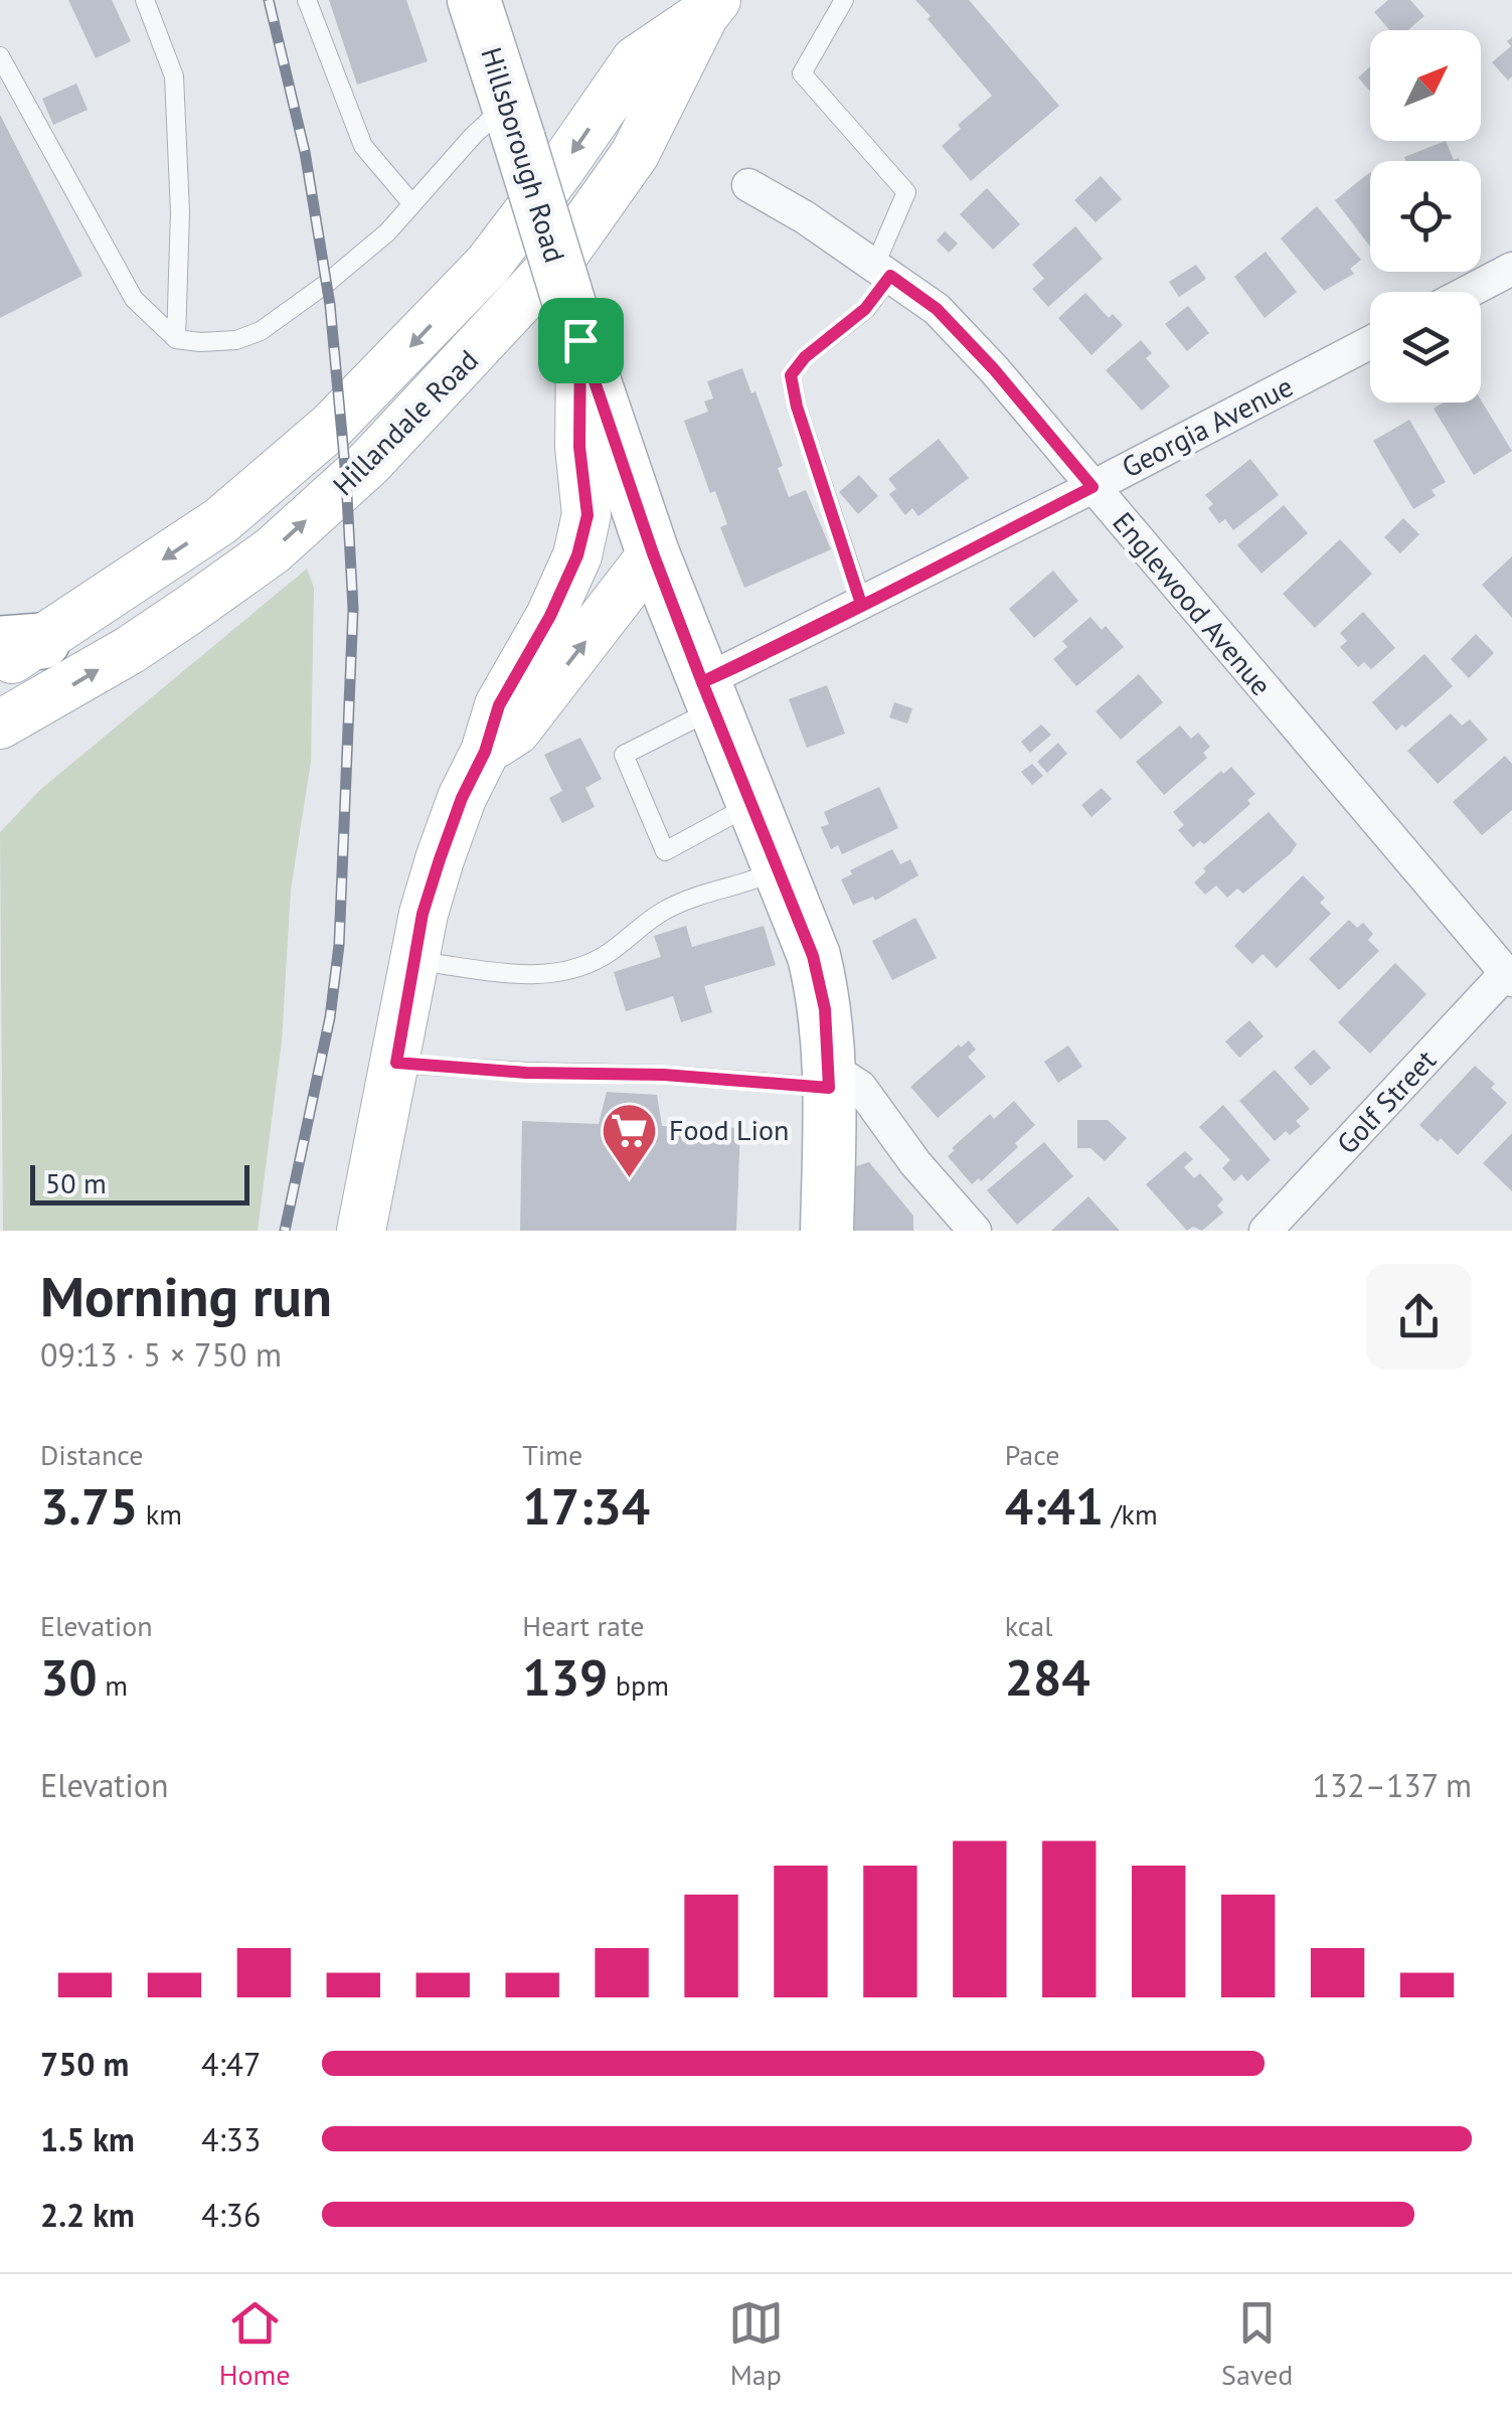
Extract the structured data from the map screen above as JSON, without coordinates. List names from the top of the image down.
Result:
{
  "streets": {
    "main road": ["Hillsborough Road", "Hillandale Road"],
    "street": ["Georgia Avenue", "Englewood Avenue", "Golf Street"]
  },
  "crossings": [
    ["Hillsborough Road", "Georgia Avenue"],
    ["Georgia Avenue", "Englewood Avenue"],
    ["Englewood Avenue", "Golf Street"]
  ],
  "places": {
    "supermarket": ["Food Lion"]
  },
  "scale_bar": "50 m",
  "north": "top right",
  "page": {
    "scale": "50 m",
    "heading": ["Morning run", "09:13 · 5 × 750 m"],
    "stats": [
      ["Distance", "3.75 km"],
      ["Time", "17:34"],
      ["Pace", "4:41 /km"],
      ["Elevation", "30 m"],
      ["Heart rate", "139 bpm"],
      ["kcal", "284"]
    ],
    "chart": ["Elevation", "132–137 m"],
    "list": [
      {
        "name": "750 m",
        "note": "4:47"
      },
      {
        "name": "1.5 km",
        "note": "4:33"
      },
      {
        "name": "2.2 km",
        "note": "4:36"
      }
    ],
    "tabs": ["Home", "Map", "Saved"]
  }
}
